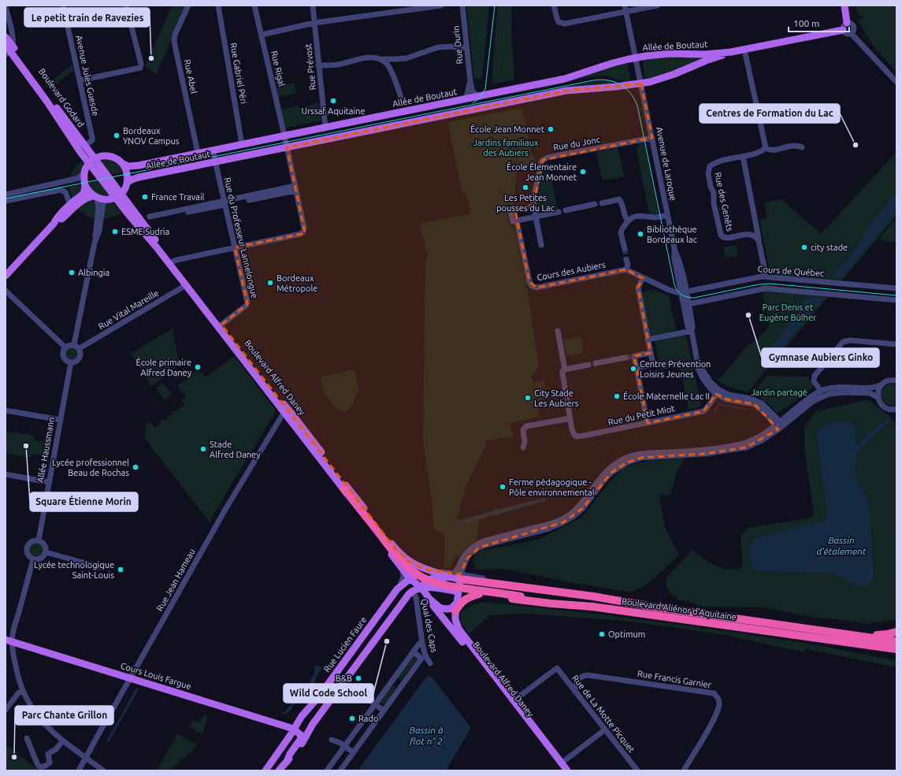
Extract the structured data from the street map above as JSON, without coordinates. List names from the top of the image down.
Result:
{
  "streets": {
    "highway": ["Boulevard Aliénor d'Aquitaine"],
    "main road": [
      "Allée de Boutaut",
      "Boulevard Godard",
      "Boulevard Alfred Daney",
      "Rue Lucien Faure",
      "Cours Louis Fargue"
    ],
    "street": [
      "Rue Durin",
      "Rue Prévost",
      "Rue Rigal",
      "Rue Gabriel Péri",
      "Avenue Jules Guesde",
      "Rue Abel",
      "Rue du Jonc",
      "Avenue de Laroque",
      "Rue des Genêts",
      "Rue du Professeur Lannelongue",
      "Cours des Aubiers",
      "Cours de Québec",
      "Rue Vital Mareille",
      "Rue du Petit Miot",
      "Allée Haussmann",
      "Rue Jean Hameau",
      "Quai des Caps",
      "Rue Francis Garnier",
      "Rue de La Motte Picquet"
    ]
  },
  "crossings": [
    ["Rue Durin", "Allée de Boutaut"],
    ["Allée de Boutaut", "Rue Prévost"],
    ["Allée de Boutaut", "Rue Rigal"],
    ["Allée de Boutaut", "Rue Gabriel Péri"],
    ["Allée de Boutaut", "Rue Abel"],
    ["Allée de Boutaut", "Avenue de Laroque"],
    ["Allée de Boutaut", "Rue du Professeur Lannelongue"],
    ["Rue Rigal", "Rue du Professeur Lannelongue"],
    ["Avenue Jules Guesde", "Boulevard Godard"],
    ["Rue du Jonc", "Avenue de Laroque"],
    ["Avenue de Laroque", "Cours de Québec"],
    ["Avenue de Laroque", "Rue du Petit Miot"],
    ["Rue du Professeur Lannelongue", "Boulevard Alfred Daney"],
    ["Rue Vital Mareille", "Boulevard Alfred Daney"],
    ["Rue Vital Mareille", "Allée Haussmann"],
    ["Boulevard Alfred Daney", "Rue Jean Hameau"],
    ["Boulevard Alfred Daney", "Boulevard Aliénor d'Aquitaine"],
    ["Boulevard Alfred Daney", "Rue Lucien Faure"],
    ["Boulevard Alfred Daney", "Rue de La Motte Picquet"],
    ["Rue Jean Hameau", "Cours Louis Fargue"],
    ["Boulevard Aliénor d'Aquitaine", "Rue Lucien Faure"],
    ["Rue Lucien Faure", "Cours Louis Fargue"],
    ["Rue Francis Garnier", "Rue de La Motte Picquet"]
  ],
  "water": ["Bassin d'étalement", "Bassin à flot n° 2"],
  "parks": ["Jardins familiaux des Aubiers", "Parc Denis et Eugène Bülher", "Jardin partagé"],
  "places": [
    "Le petit train de Ravezies",
    "Urssaf Aquitaine",
    "École Jean Monnet",
    "Bordeaux YNOV Campus",
    "Centres de Formation du Lac",
    "École Élementaire Jean Monnet",
    "Les Petites pousses du Lac",
    "France Travail",
    "ESME Sudria",
    "Bibliothèque Bordeaux lac",
    "city stade",
    "Albingia",
    "Bordeaux Métropole",
    "Gymnase Aubiers Ginko",
    "École primaire Alfred Daney",
    "Centre Prévention Loisirs Jeunes",
    "École Maternelle Lac II",
    "City Stade Les Aubiers",
    "Square Étienne Morin",
    "Stade Alfred Daney",
    "Lycée professionnel Beau de Rochas",
    "Ferme pédagogique - Pôle environnemental",
    "Lycée technologique Saint-Louis",
    "Optimum",
    "Wild Code School",
    "B&B",
    "Rado",
    "Parc Chante Grillon"
  ],
  "scale_bar": "100 m"
}
